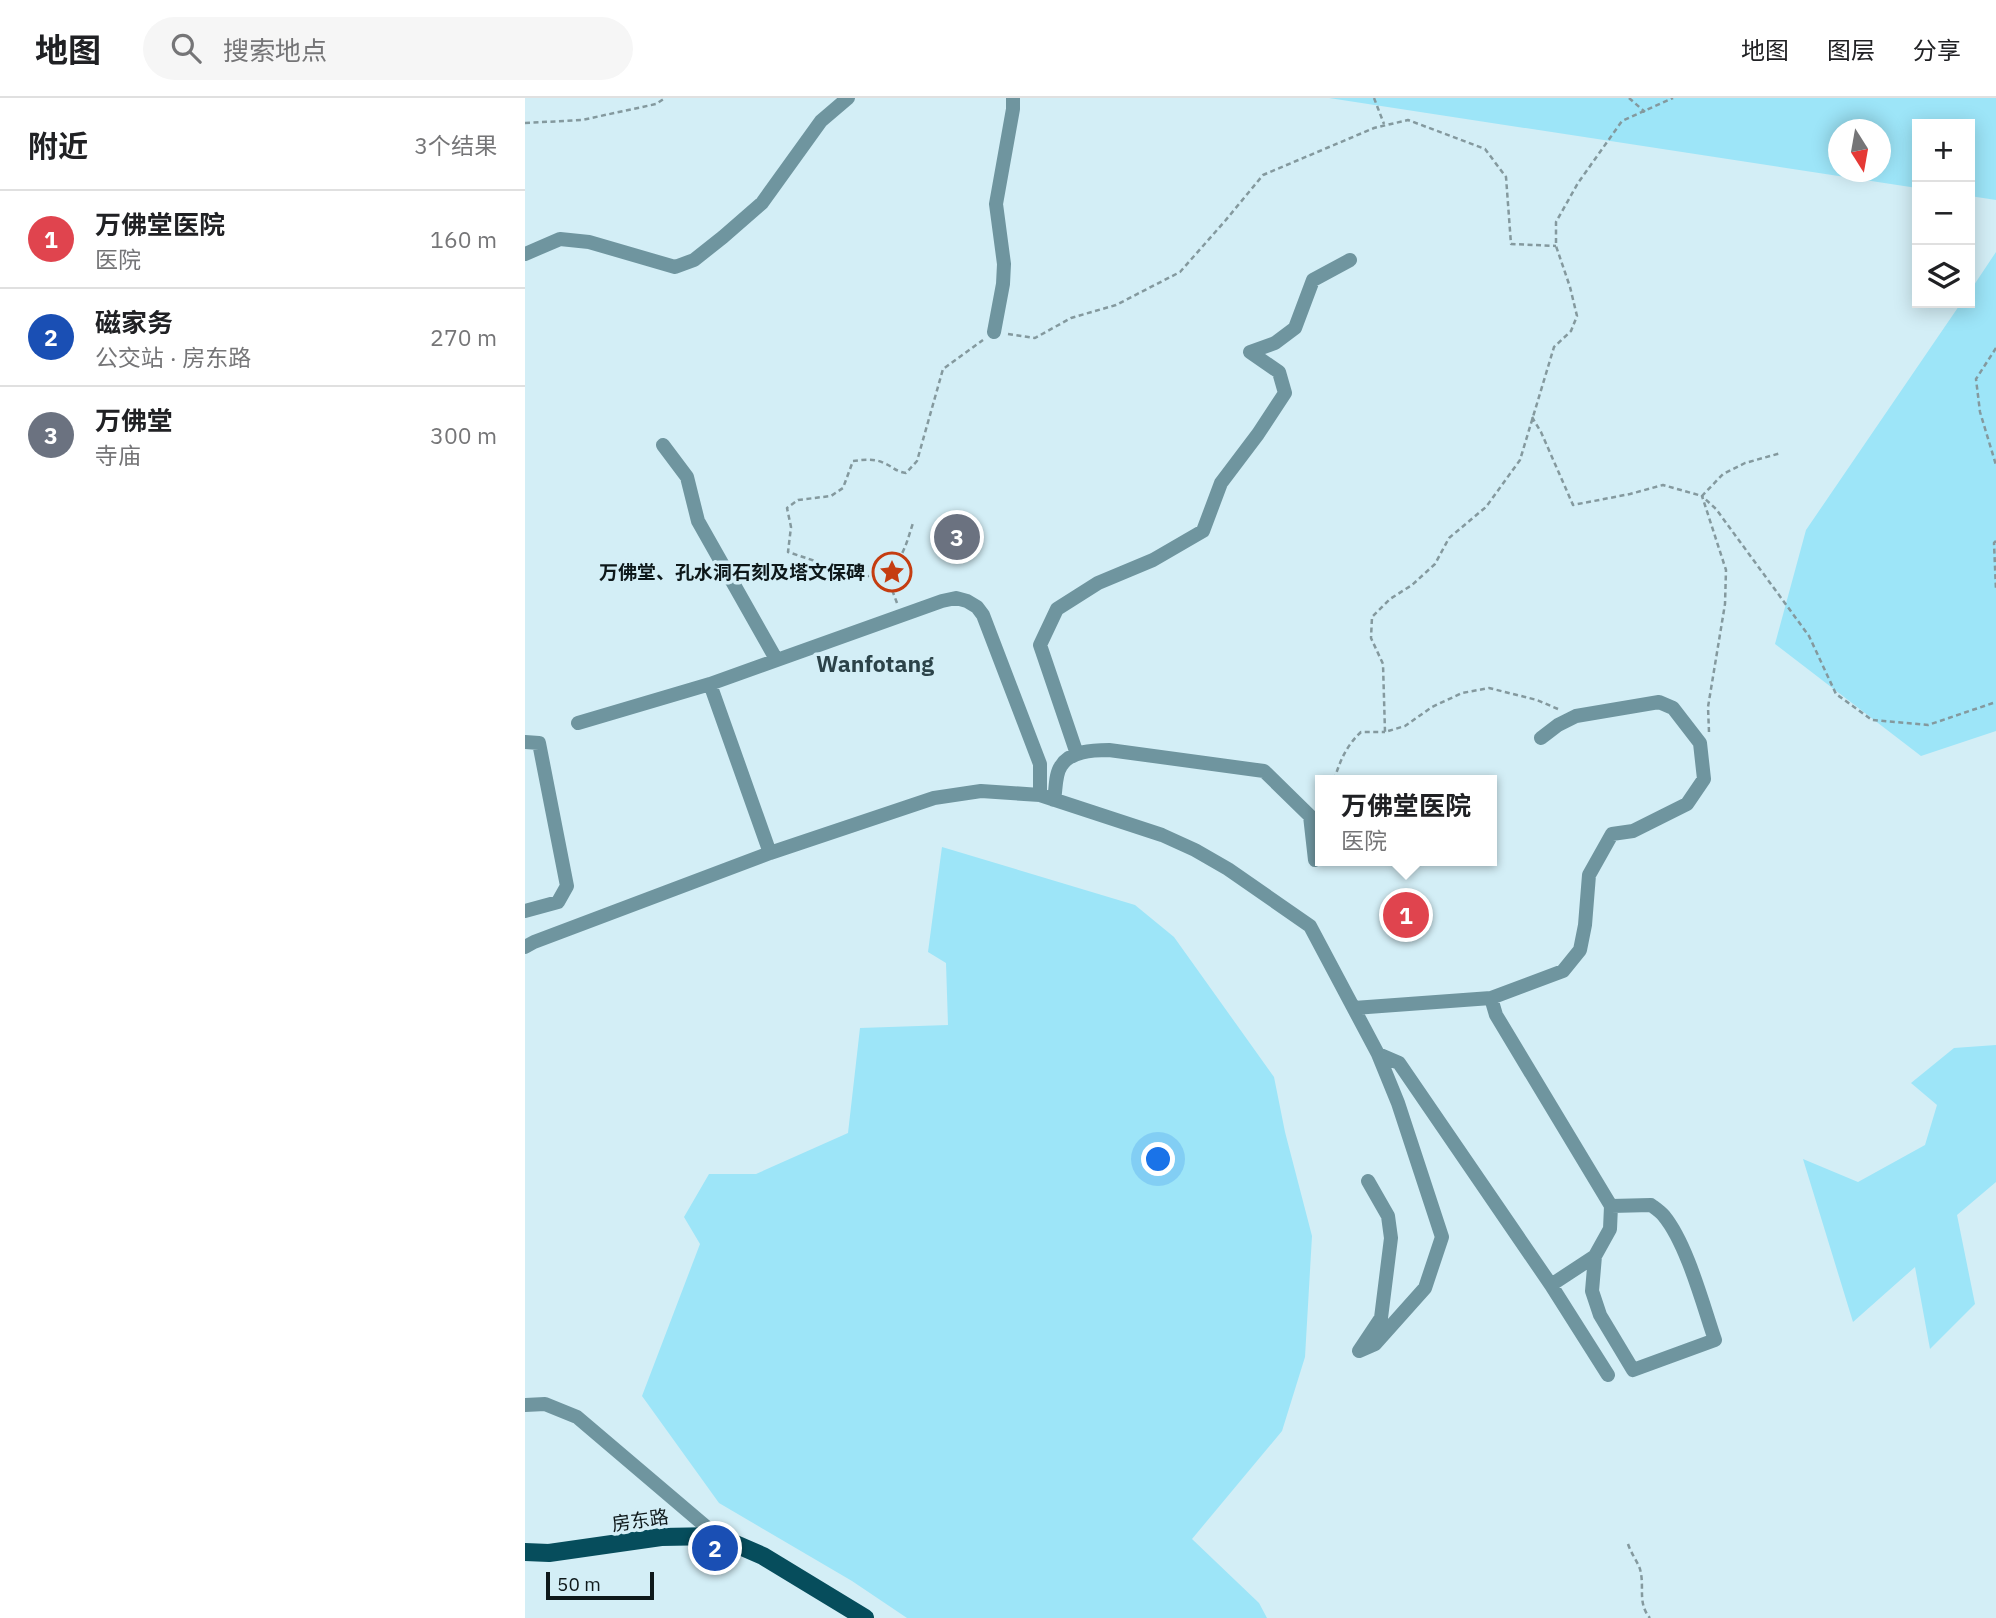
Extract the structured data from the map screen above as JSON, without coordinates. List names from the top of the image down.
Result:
{
  "streets": {
    "main road": ["房东路"]
  },
  "districts": ["Wanfotang"],
  "places": {
    "place": ["万佛堂、孔水洞石刻及塔文保碑"]
  },
  "scale_bar": "50 m",
  "north": "bottom",
  "page": {
    "header": "地图",
    "search": "搜索地点",
    "nav": ["地图", "图层", "分享"],
    "heading": ["附近", "3个结果"],
    "map_buttons": ["+", "−"],
    "list": [
      {
        "mark": "1",
        "name": "万佛堂医院",
        "note": "医院",
        "value": "160 m"
      },
      {
        "mark": "2",
        "name": "磁家务",
        "note": "公交站 · 房东路",
        "value": "270 m"
      },
      {
        "mark": "3",
        "name": "万佛堂",
        "note": "寺庙",
        "value": "300 m"
      }
    ],
    "pins": ["3", "1", "2"],
    "popup": ["万佛堂医院", "医院"],
    "scale": "50 m"
  }
}
